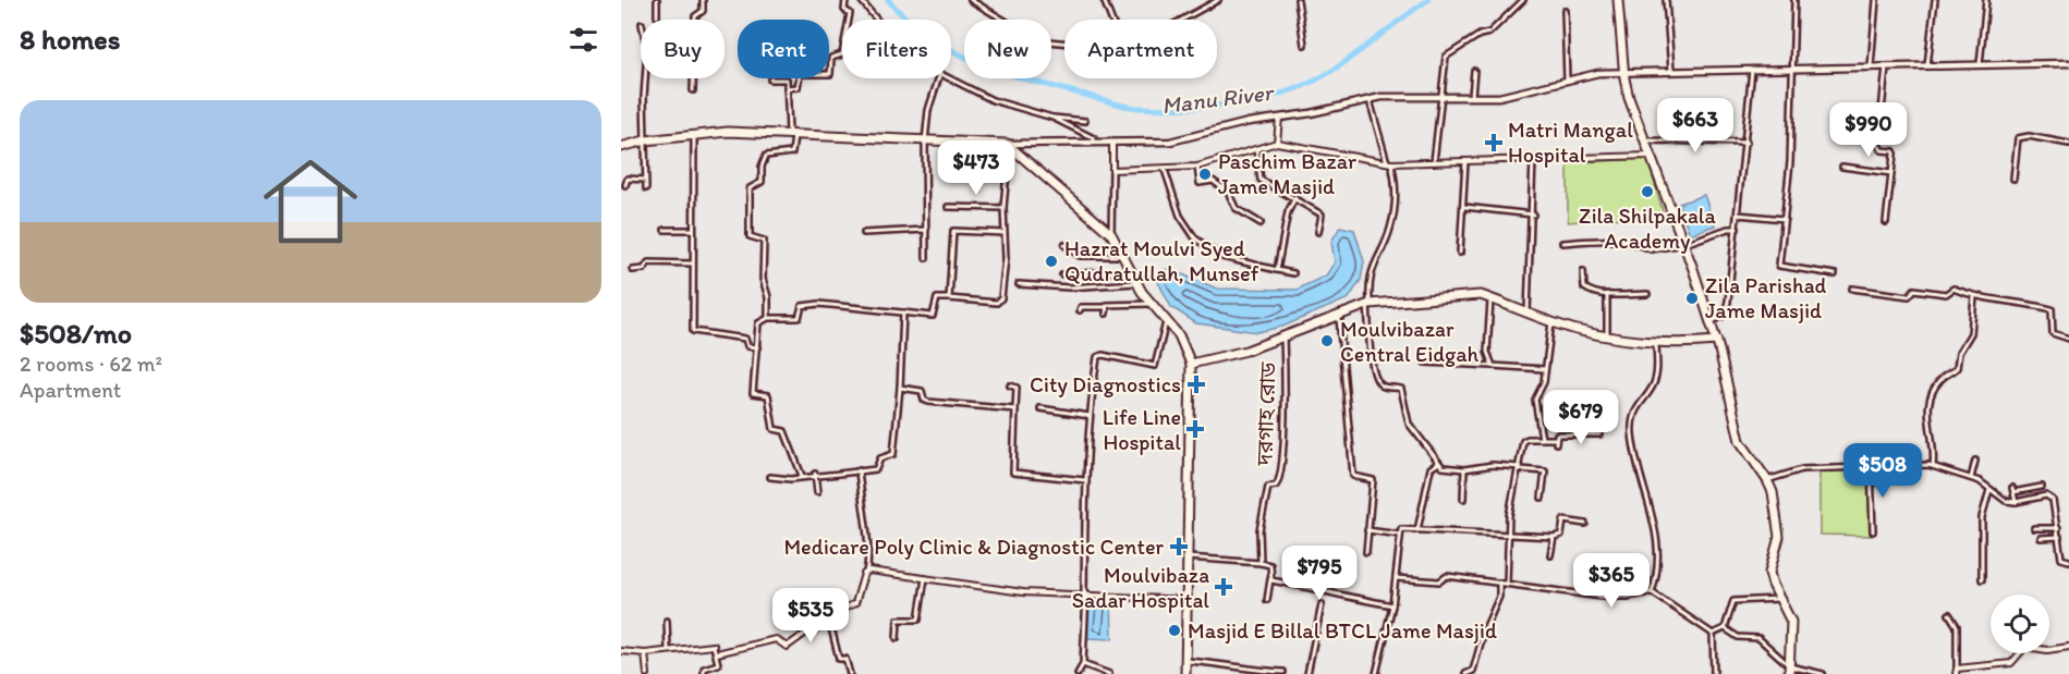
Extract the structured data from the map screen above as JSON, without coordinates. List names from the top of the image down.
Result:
{
  "streets": {
    "street": ["দরগাহ রোড"]
  },
  "water": ["Manu River"],
  "places": {
    "health": [
      "Matri Mangal Hospital",
      "City Diagnostics",
      "Life Line Hospital",
      "Medicare Poly Clinic & Diagnostic Center",
      "Moulvibaza Sadar Hospital"
    ],
    "other": [
      "Paschim Bazar Jame Masjid",
      "Zila Shilpakala Academy",
      "Hazrat Moulvi Syed Qudratullah, Munsef",
      "Zila Parishad Jame Masjid",
      "Moulvibazar Central Eidgah",
      "Masjid E Billal BTCL Jame Masjid"
    ]
  },
  "page": {
    "heading": "8 homes",
    "chip": [
      "Buy",
      "Rent",
      "Filters",
      "New",
      "Apartment"
    ],
    "list": [
      {
        "name": "$508/mo",
        "note": "2 rooms · 62 m² · Apartment"
      }
    ],
    "price": [
      "$663",
      "$990",
      "$473",
      "$679",
      "$508",
      "$795",
      "$365",
      "$535"
    ]
  }
}
